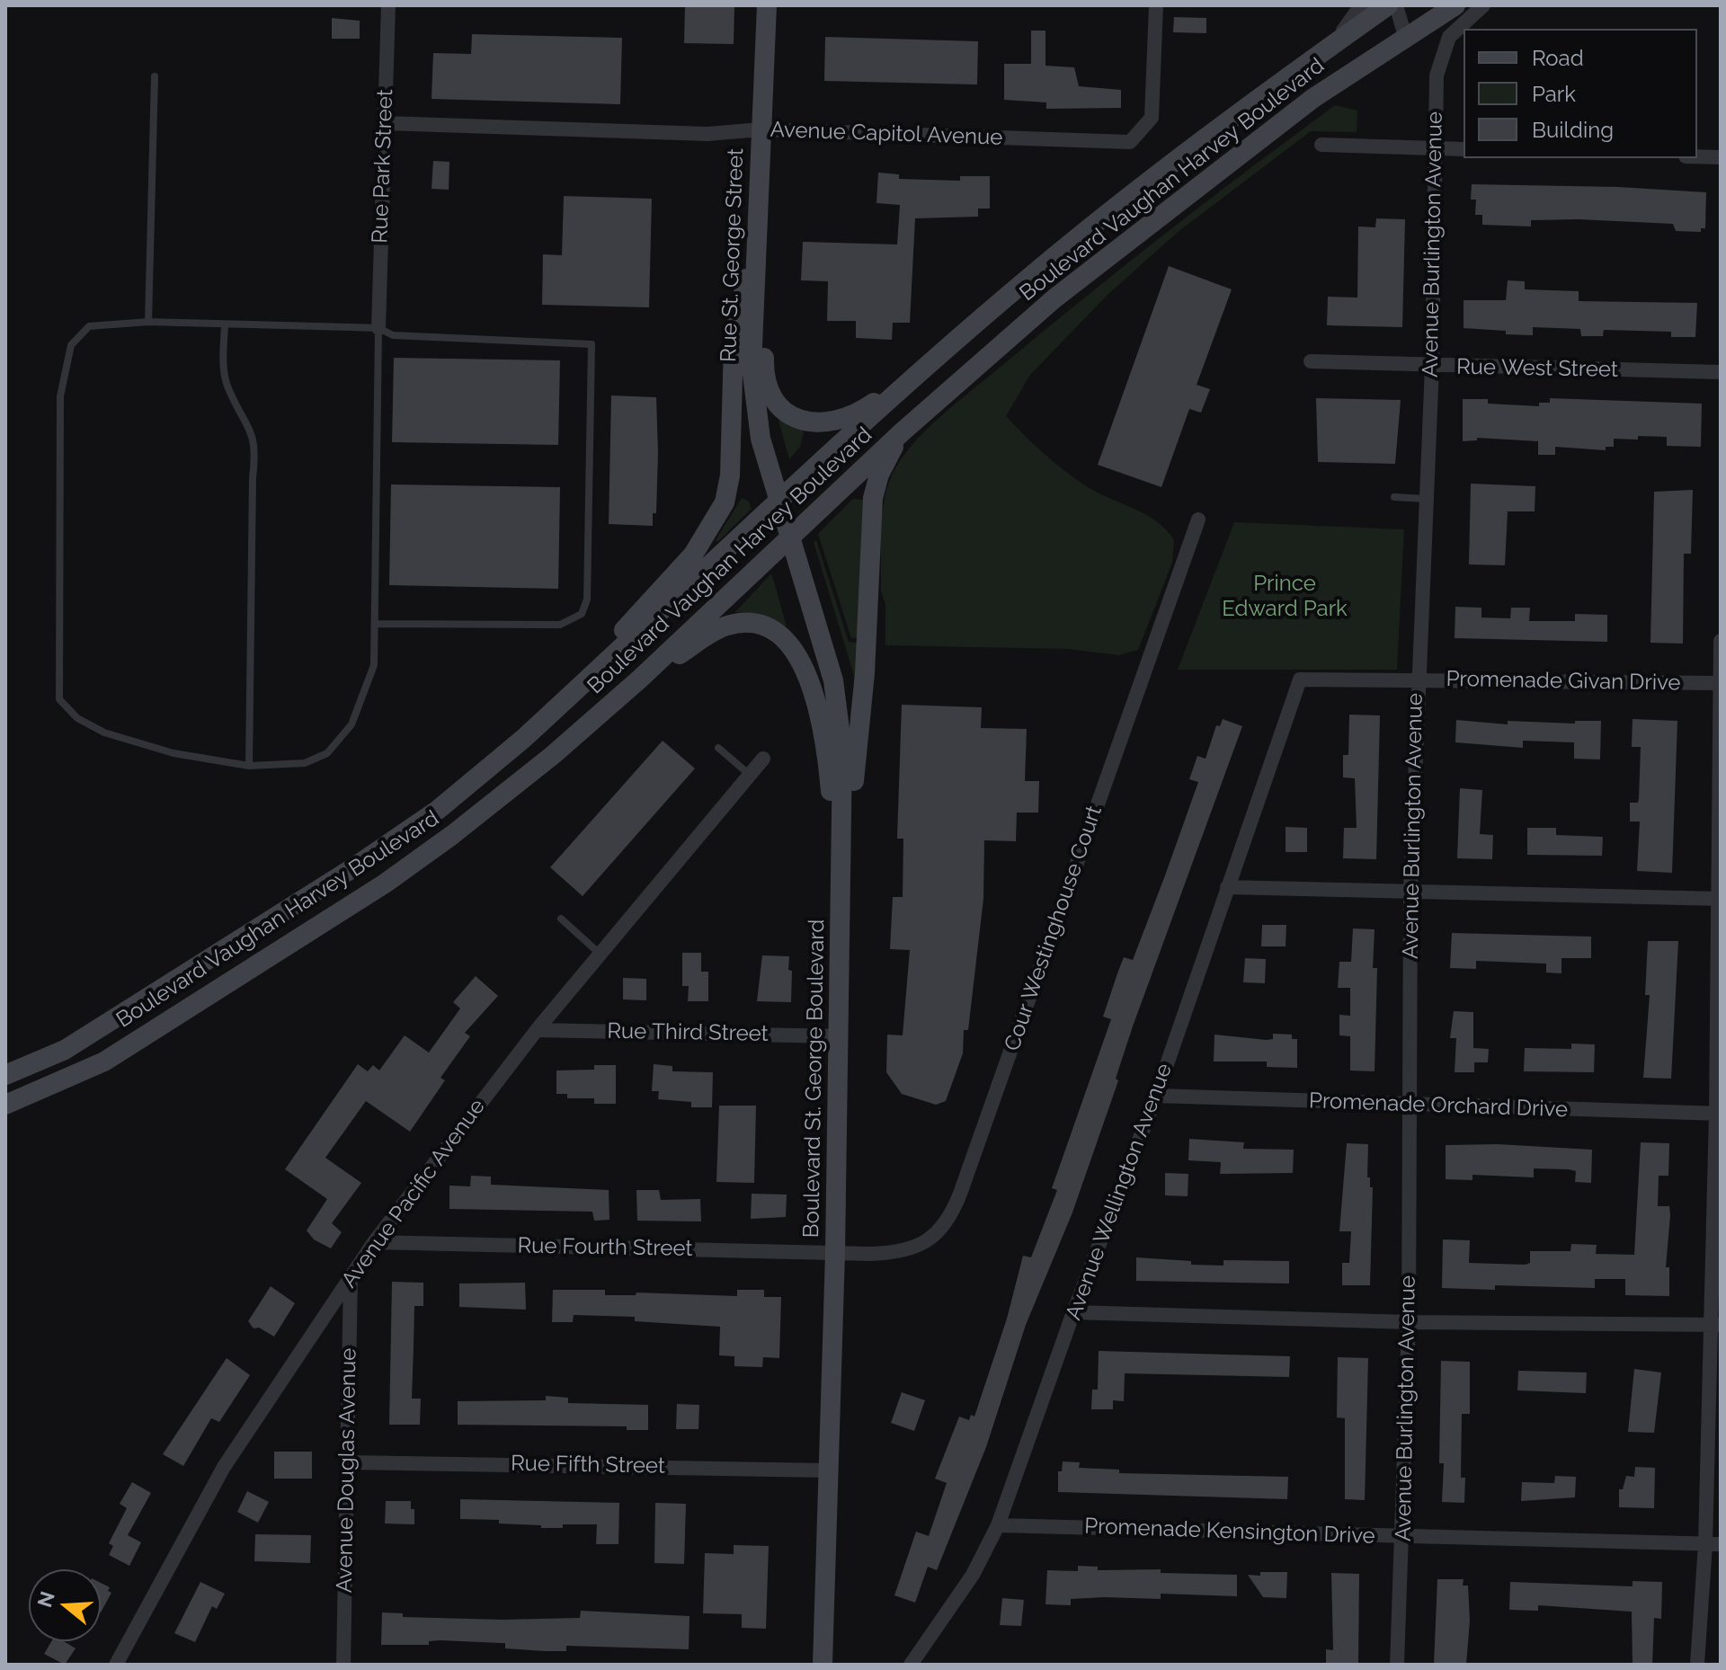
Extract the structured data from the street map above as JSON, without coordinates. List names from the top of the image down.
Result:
{
  "streets": {
    "main road": ["Boulevard Vaughan Harvey Boulevard", "Rue St. George Street", "Boulevard St. George Boulevard"],
    "street": [
      "Avenue Capitol Avenue",
      "Rue Park Street",
      "Avenue Burlington Avenue",
      "Rue West Street",
      "Promenade Givan Drive",
      "Cour Westinghouse Court",
      "Rue Third Street",
      "Promenade Orchard Drive",
      "Avenue Wellington Avenue",
      "Avenue Pacific Avenue",
      "Rue Fourth Street",
      "Rue Fifth Street",
      "Avenue Douglas Avenue",
      "Promenade Kensington Drive"
    ]
  },
  "crossings": [
    ["Avenue Capitol Avenue", "Rue Park Street"],
    ["Avenue Capitol Avenue", "Rue St. George Street"],
    ["Boulevard Vaughan Harvey Boulevard", "Rue St. George Street"],
    ["Boulevard Vaughan Harvey Boulevard", "Boulevard St. George Boulevard"],
    ["Avenue Burlington Avenue", "Rue West Street"],
    ["Avenue Burlington Avenue", "Promenade Givan Drive"],
    ["Avenue Burlington Avenue", "Promenade Orchard Drive"],
    ["Avenue Burlington Avenue", "Promenade Kensington Drive"],
    ["Rue St. George Street", "Boulevard St. George Boulevard"],
    ["Promenade Givan Drive", "Avenue Wellington Avenue"],
    ["Cour Westinghouse Court", "Boulevard St. George Boulevard"],
    ["Cour Westinghouse Court", "Rue Fourth Street"],
    ["Rue Third Street", "Boulevard St. George Boulevard"],
    ["Rue Third Street", "Avenue Pacific Avenue"],
    ["Boulevard St. George Boulevard", "Rue Fourth Street"],
    ["Boulevard St. George Boulevard", "Rue Fifth Street"],
    ["Promenade Orchard Drive", "Avenue Wellington Avenue"],
    ["Avenue Wellington Avenue", "Promenade Kensington Drive"],
    ["Avenue Pacific Avenue", "Rue Fourth Street"],
    ["Avenue Pacific Avenue", "Avenue Douglas Avenue"],
    ["Rue Fifth Street", "Avenue Douglas Avenue"]
  ],
  "parks": ["Prince Edward Park"],
  "legend": ["Road", "Park", "Building"],
  "north": "left"
}
